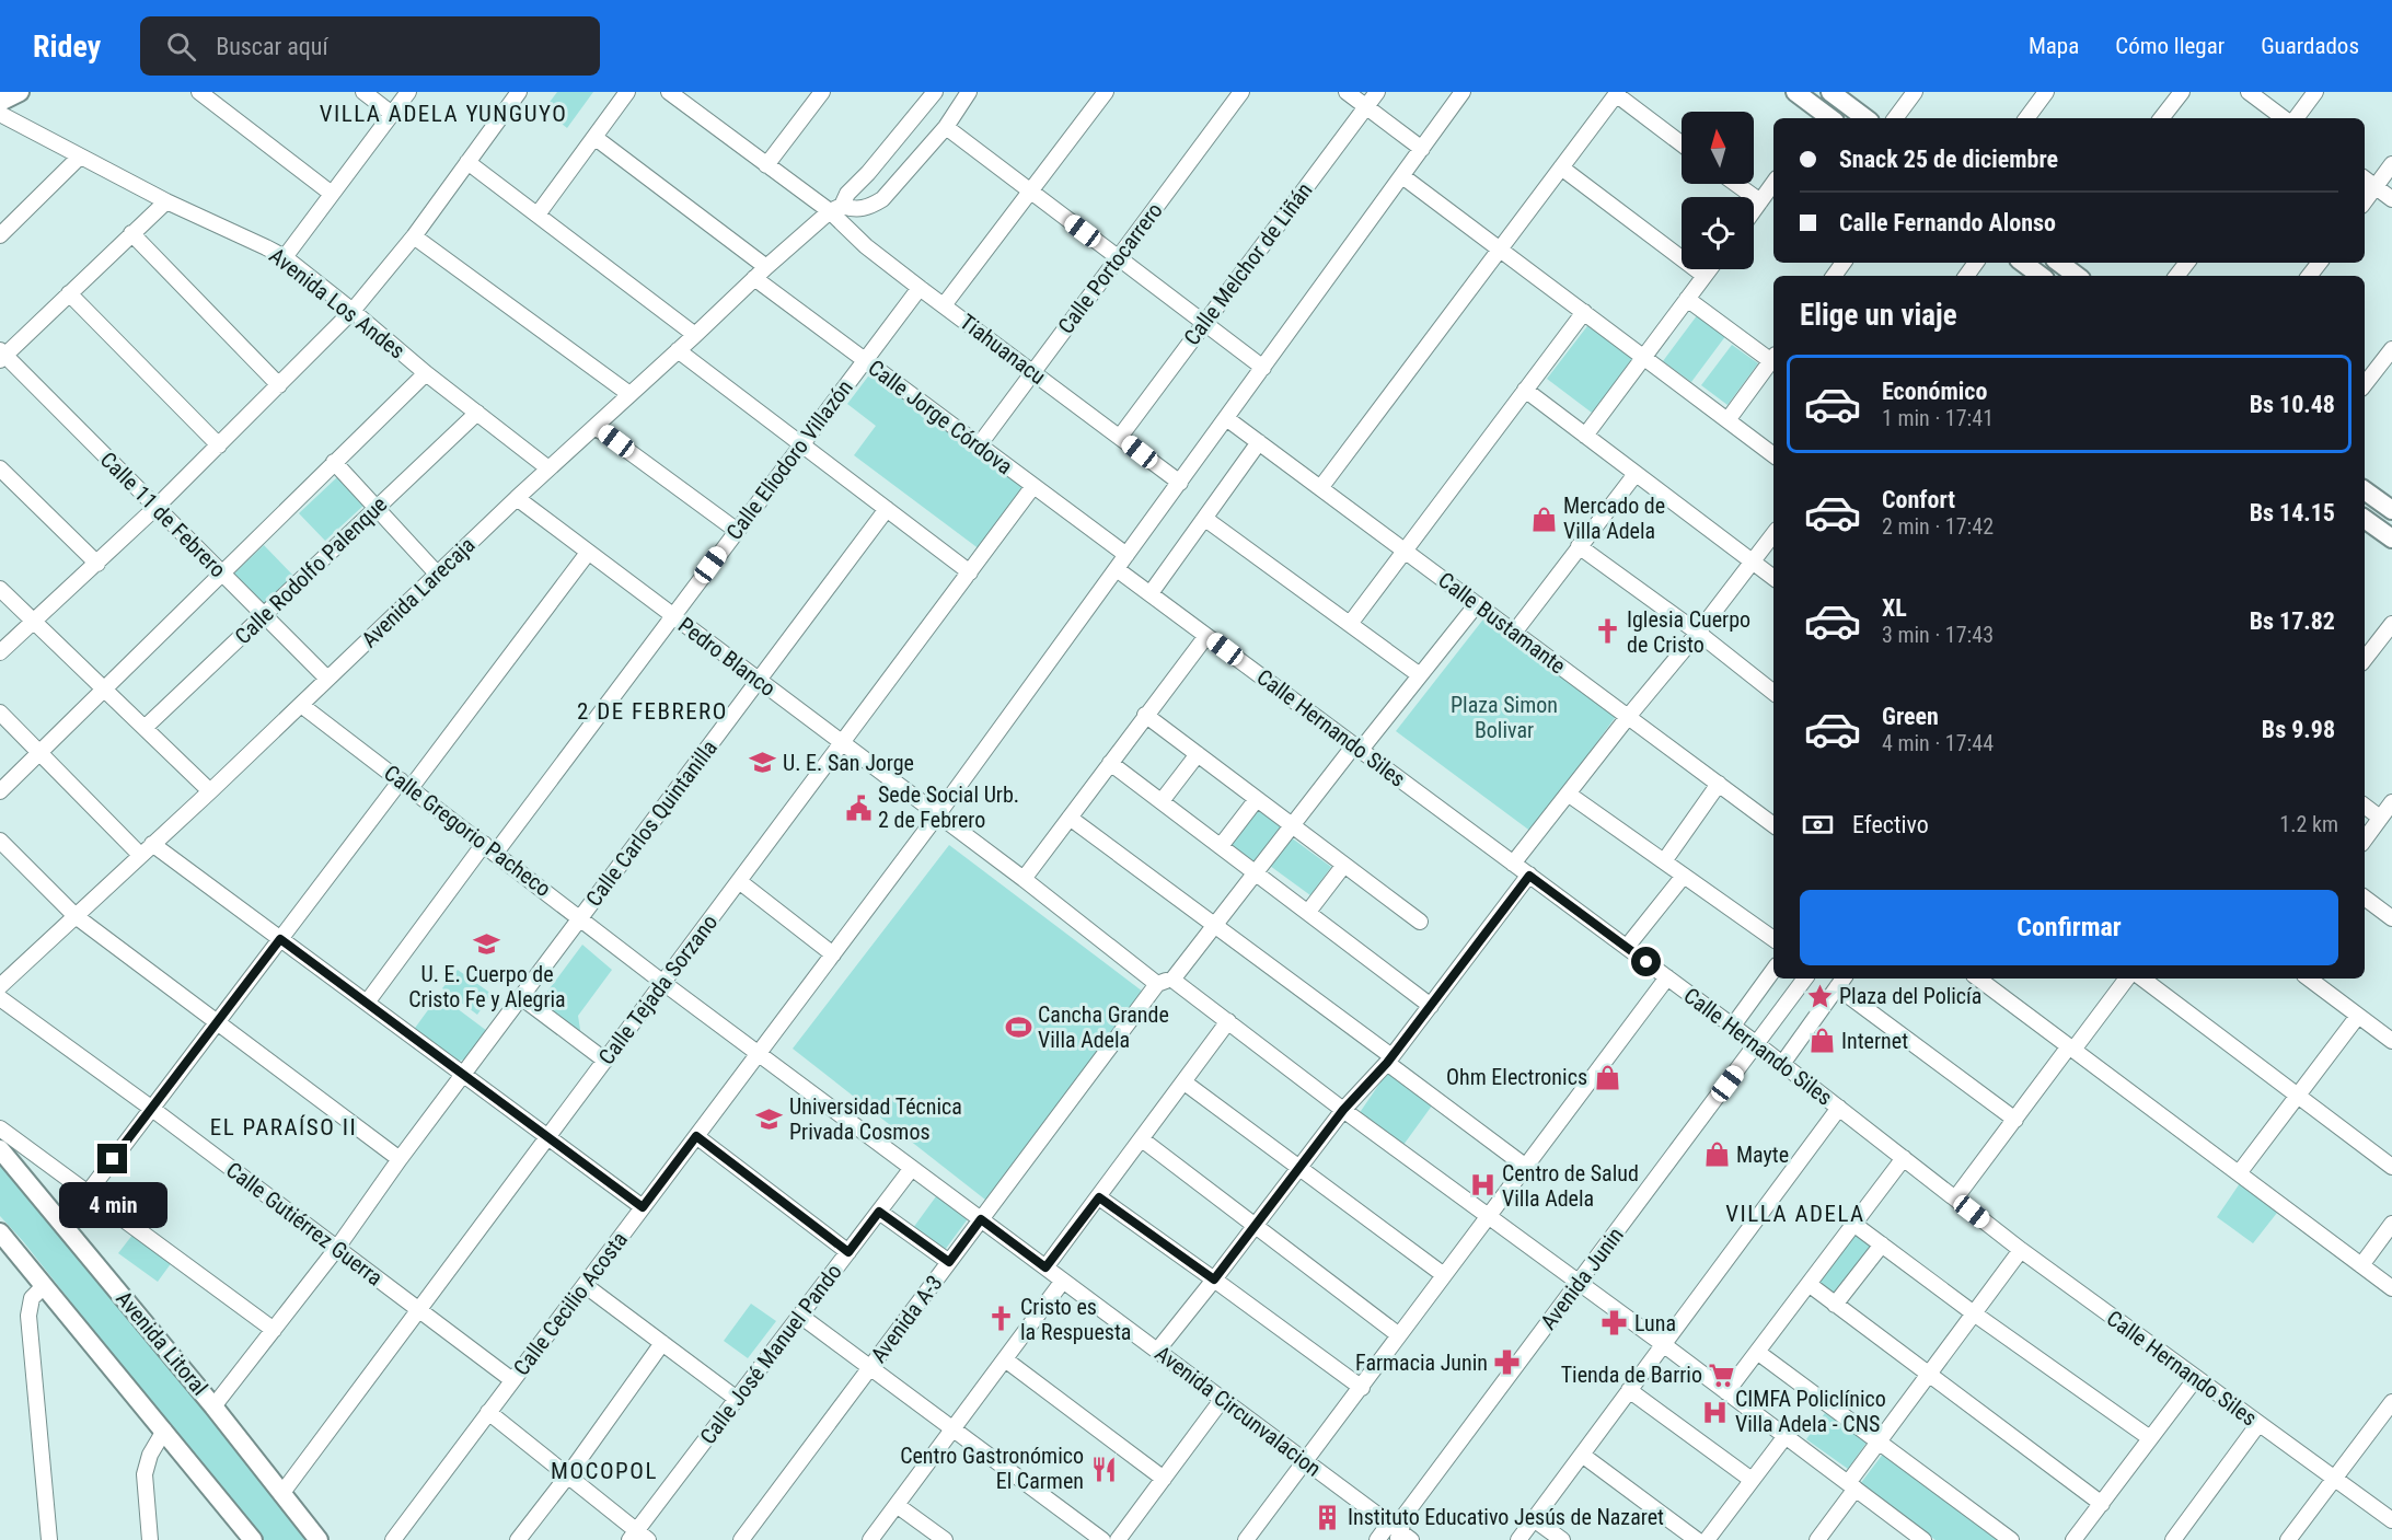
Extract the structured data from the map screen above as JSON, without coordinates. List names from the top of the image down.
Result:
{
  "streets": {
    "main road": ["Avenida Litoral"],
    "street": [
      "Calle Melchor de Liñán",
      "Calle Portocarrero",
      "Avenida Los Andes",
      "Tiahuanacu",
      "Calle Jorge Córdova",
      "Calle Eliodoro Villazón",
      "Calle 11 de Febrero",
      "Calle Rodolfo Palenque",
      "Avenida Larecaja",
      "Calle Bustamante",
      "Pedro Blanco",
      "Calle Hernando Siles",
      "Calle Carlos Quintanilla",
      "Calle Gregorio Pacheco",
      "Calle Tejada Sorzano",
      "Calle Gutiérrez Guerra",
      "Avenida Junin",
      "Calle Cecilio Acosta",
      "Avenida A-3",
      "Calle José Manuel Pando",
      "Avenida Circunvalacion"
    ]
  },
  "crossings": [
    ["Calle Melchor de Liñán", "Tiahuanacu"],
    ["Calle Portocarrero", "Tiahuanacu"],
    ["Calle Portocarrero", "Calle Jorge Córdova"],
    ["Avenida Los Andes", "Calle Rodolfo Palenque"],
    ["Avenida Los Andes", "Avenida Larecaja"],
    ["Tiahuanacu", "Calle Eliodoro Villazón"],
    ["Tiahuanacu", "Avenida Larecaja"],
    ["Tiahuanacu", "Calle Cecilio Acosta"],
    ["Calle Jorge Córdova", "Calle Eliodoro Villazón"],
    ["Calle Jorge Córdova", "Avenida Larecaja"],
    ["Calle Jorge Córdova", "Calle Tejada Sorzano"],
    ["Calle Jorge Córdova", "Calle Cecilio Acosta"],
    ["Calle Eliodoro Villazón", "Pedro Blanco"],
    ["Calle Eliodoro Villazón", "Calle Gregorio Pacheco"],
    ["Calle 11 de Febrero", "Calle Rodolfo Palenque"],
    ["Calle 11 de Febrero", "Avenida Larecaja"],
    ["Avenida Larecaja", "Pedro Blanco"],
    ["Avenida Larecaja", "Calle Gregorio Pacheco"],
    ["Calle Bustamante", "Calle Cecilio Acosta"],
    ["Pedro Blanco", "Calle Carlos Quintanilla"],
    ["Pedro Blanco", "Calle Tejada Sorzano"],
    ["Pedro Blanco", "Calle Cecilio Acosta"],
    ["Pedro Blanco", "Avenida A-3"],
    ["Calle Hernando Siles", "Avenida Junin"],
    ["Calle Hernando Siles", "Calle Cecilio Acosta"],
    ["Calle Carlos Quintanilla", "Calle Gregorio Pacheco"],
    ["Calle Carlos Quintanilla", "Calle Gutiérrez Guerra"],
    ["Calle Carlos Quintanilla", "Avenida Litoral"],
    ["Calle Gregorio Pacheco", "Calle Tejada Sorzano"],
    ["Calle Gregorio Pacheco", "Calle Cecilio Acosta"],
    ["Calle Gregorio Pacheco", "Avenida Circunvalacion"],
    ["Calle Tejada Sorzano", "Calle Gutiérrez Guerra"],
    ["Calle Tejada Sorzano", "Avenida Litoral"],
    ["Calle Gutiérrez Guerra", "Calle Cecilio Acosta"],
    ["Avenida Junin", "Avenida Circunvalacion"],
    ["Calle Cecilio Acosta", "Avenida Circunvalacion"],
    ["Avenida A-3", "Avenida Circunvalacion"],
    ["Calle José Manuel Pando", "Avenida Circunvalacion"]
  ],
  "districts": [
    "VILLA ADELA YUNGUYO",
    "2 DE FEBRERO",
    "EL PARAÍSO II",
    "VILLA ADELA",
    "MOCOPOL"
  ],
  "parks": ["Plaza Simon Bolivar"],
  "places": {
    "shop": [
      "Mercado de Villa Adela",
      "Internet",
      "Ohm Electronics",
      "Mayte"
    ],
    "church": ["Iglesia Cuerpo de Cristo", "Cristo es la Respuesta"],
    "school or university": ["U. E. San Jorge", "U. E. Cuerpo de Cristo Fe y Alegria", "Universidad Técnica Privada Cosmos"],
    "public building": ["Sede Social Urb. 2 de Febrero"],
    "place": ["Plaza del Policía"],
    "sports": ["Cancha Grande Villa Adela"],
    "hospital": ["Centro de Salud Villa Adela", "CIMFA Policlínico Villa Adela - CNS"],
    "pharmacy": ["Luna", "Farmacia Junin"],
    "supermarket": ["Tienda de Barrio"],
    "restaurant": ["Centro Gastronómico El Carmen"],
    "building": ["Instituto Educativo Jesús de Nazaret"]
  },
  "north": "top",
  "page": {
    "header": "Ridey",
    "search": "Buscar aquí",
    "nav": ["Mapa", "Cómo llegar", "Guardados"],
    "banner": ["Snack 25 de diciembre", "Calle Fernando Alonso"],
    "heading": "Elige un viaje",
    "list": [
      {
        "name": "Económico",
        "note": "1 min · 17:41",
        "value": "Bs 10.48"
      },
      {
        "name": "Confort",
        "note": "2 min · 17:42",
        "value": "Bs 14.15"
      },
      {
        "name": "XL",
        "note": "3 min · 17:43",
        "value": "Bs 17.82"
      },
      {
        "name": "Green",
        "note": "4 min · 17:44",
        "value": "Bs 9.98"
      }
    ],
    "pay": ["Efectivo", "1.2 km"],
    "buttons": "Confirmar",
    "bubble": "4 min"
  }
}
